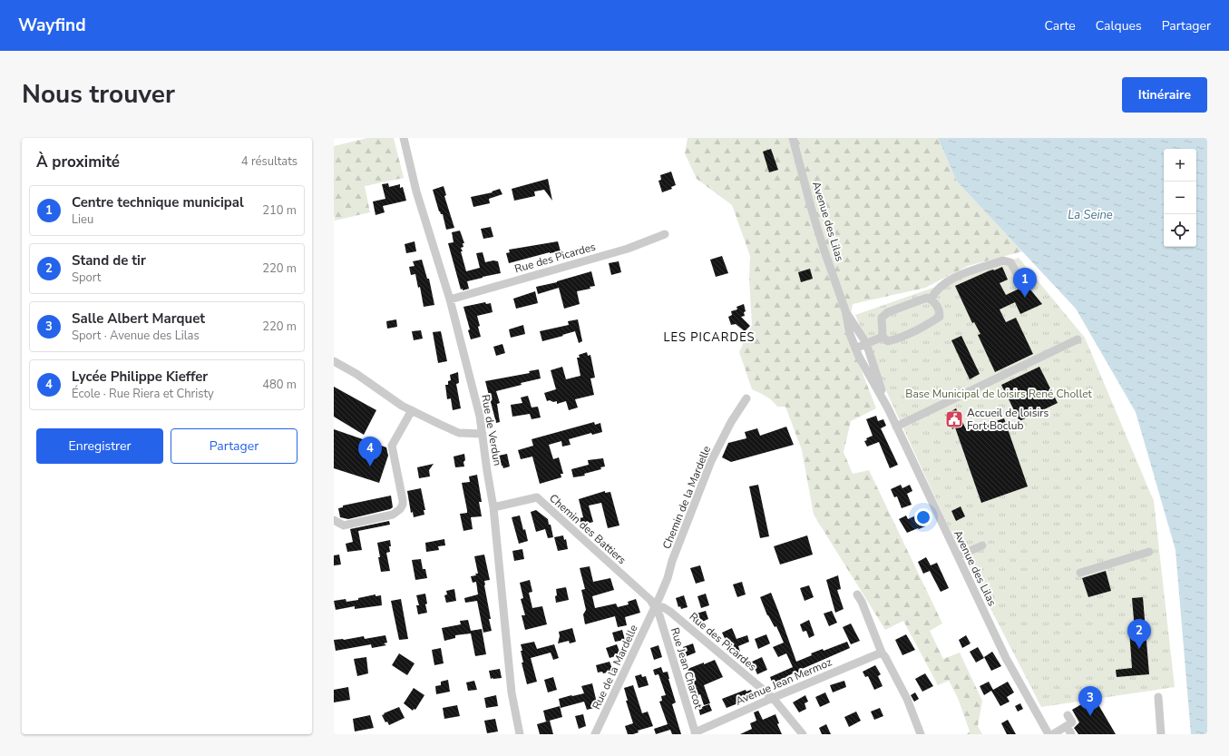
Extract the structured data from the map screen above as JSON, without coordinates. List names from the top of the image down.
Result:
{
  "streets": {
    "street": [
      "Avenue des Lilas",
      "Rue des Picardes",
      "Rue de Verdun",
      "Chemin de la Mardelle",
      "Chemin des Battiers",
      "Rue de la Mardelle",
      "Rue Jean Charcot",
      "Avenue Jean Mermoz"
    ]
  },
  "crossings": [
    ["Rue des Picardes", "Rue de Verdun"],
    ["Rue des Picardes", "Chemin de la Mardelle"],
    ["Rue des Picardes", "Chemin des Battiers"],
    ["Rue des Picardes", "Rue de la Mardelle"],
    ["Rue des Picardes", "Rue Jean Charcot"],
    ["Rue des Picardes", "Avenue Jean Mermoz"],
    ["Rue de Verdun", "Chemin des Battiers"],
    ["Chemin de la Mardelle", "Chemin des Battiers"],
    ["Chemin de la Mardelle", "Rue de la Mardelle"],
    ["Chemin de la Mardelle", "Rue Jean Charcot"],
    ["Chemin des Battiers", "Rue de la Mardelle"],
    ["Chemin des Battiers", "Rue Jean Charcot"],
    ["Rue de la Mardelle", "Rue Jean Charcot"],
    ["Rue Jean Charcot", "Avenue Jean Mermoz"]
  ],
  "districts": ["LES PICARDES"],
  "water": ["La Seine"],
  "parks": ["Base Municipal de loisirs René Chollet"],
  "places": {
    "public building": ["Accueil de loisirs Fort Boclub"]
  },
  "page": {
    "header": "Wayfind",
    "nav": ["Carte", "Calques", "Partager"],
    "title": "Nous trouver",
    "buttons": [
      "Itinéraire",
      ["Enregistrer", "Partager"]
    ],
    "heading": ["À proximité", "4 résultats"],
    "map_buttons": ["+", "−"],
    "list": [
      {
        "mark": "1",
        "name": "Centre technique municipal",
        "note": "Lieu",
        "value": "210 m"
      },
      {
        "mark": "2",
        "name": "Stand de tir",
        "note": "Sport",
        "value": "220 m"
      },
      {
        "mark": "3",
        "name": "Salle Albert Marquet",
        "note": "Sport · Avenue des Lilas",
        "value": "220 m"
      },
      {
        "mark": "4",
        "name": "Lycée Philippe Kieffer",
        "note": "École · Rue Riera et Christy",
        "value": "480 m"
      }
    ],
    "pins": [
      "1",
      "4",
      "2",
      "3"
    ]
  }
}
